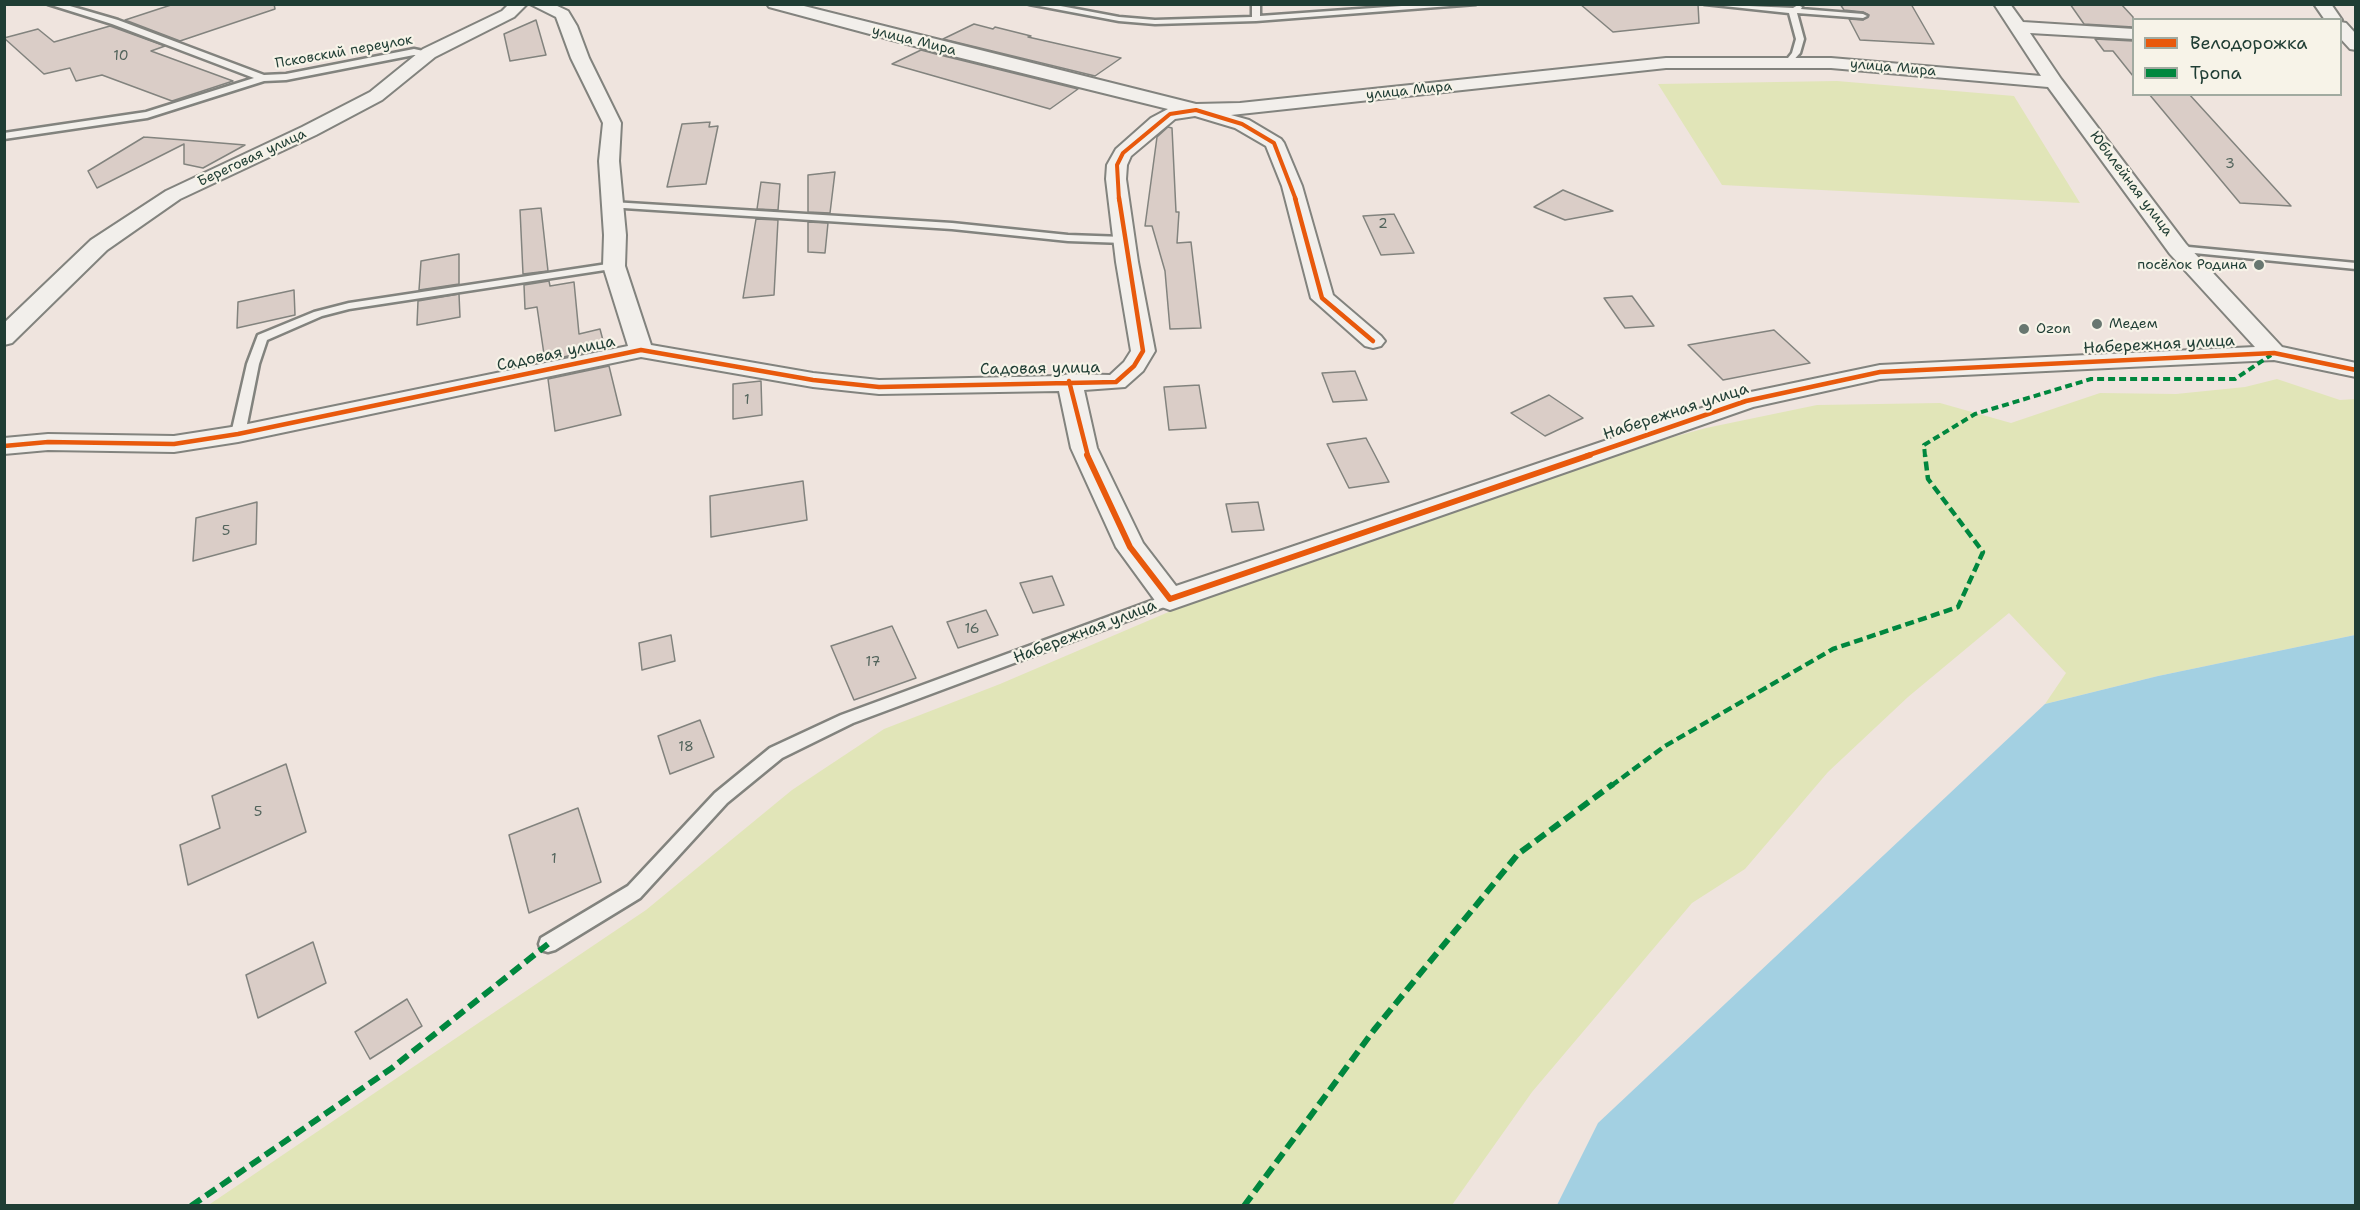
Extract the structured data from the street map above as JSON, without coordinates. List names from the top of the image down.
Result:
{
  "streets": {
    "street": [
      "улица Мира",
      "Береговая улица",
      "Юбилейная улица",
      "Набережная улица",
      "Садовая улица"
    ],
    "lane": ["Псковский переулок"]
  },
  "crossings": [
    ["улица Мира", "Юбилейная улица"],
    ["Псковский переулок", "Береговая улица"],
    ["Юбилейная улица", "Набережная улица"]
  ],
  "places": ["посёлок Родина", "Медем", "Ozon"],
  "house_numbers": [
    "10",
    "3",
    "2",
    "1",
    "5",
    "16",
    "17",
    "18",
    "5",
    "1"
  ],
  "legend": ["Велодорожка", "Тропа"]
}
